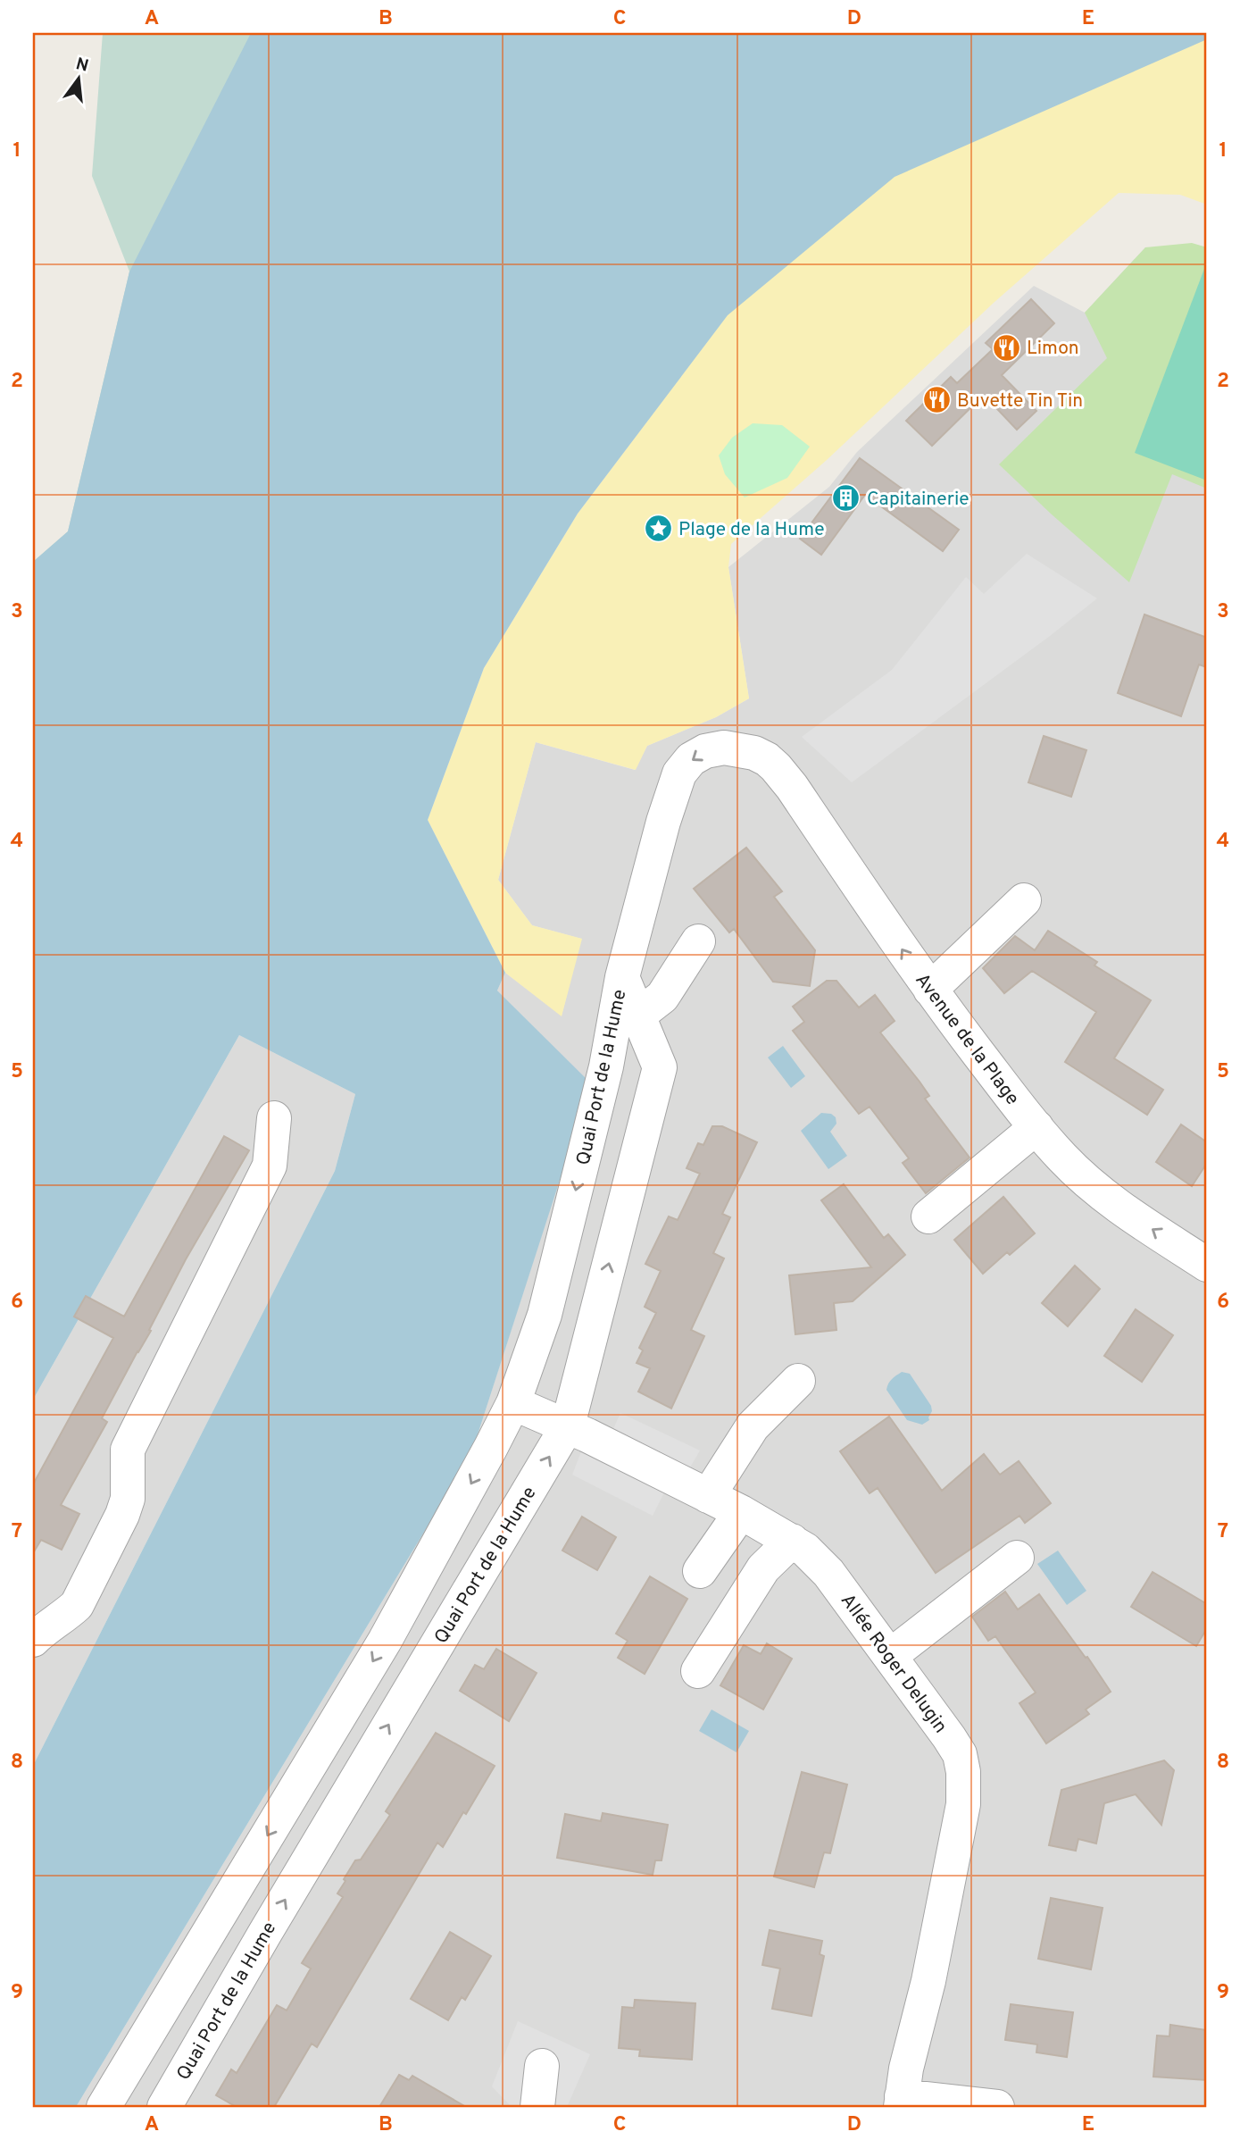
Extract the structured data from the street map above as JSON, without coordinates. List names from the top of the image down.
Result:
{
  "streets": {
    "street": ["Avenue de la Plage", "Quai Port de la Hume", "Allée Roger Delugin"]
  },
  "crossings": [
    ["Avenue de la Plage", "Quai Port de la Hume"],
    ["Quai Port de la Hume", "Allée Roger Delugin"]
  ],
  "one_way": ["Avenue de la Plage"],
  "places": {
    "restaurant": ["Limon", "Buvette Tin Tin"],
    "building": ["Capitainerie"],
    "place": ["Plage de la Hume"]
  },
  "north": "top",
  "grid": {
    "columns": [
      "A",
      "B",
      "C",
      "D",
      "E"
    ],
    "rows": [
      "1",
      "2",
      "3",
      "4",
      "5",
      "6",
      "7",
      "8",
      "9"
    ]
  }
}
